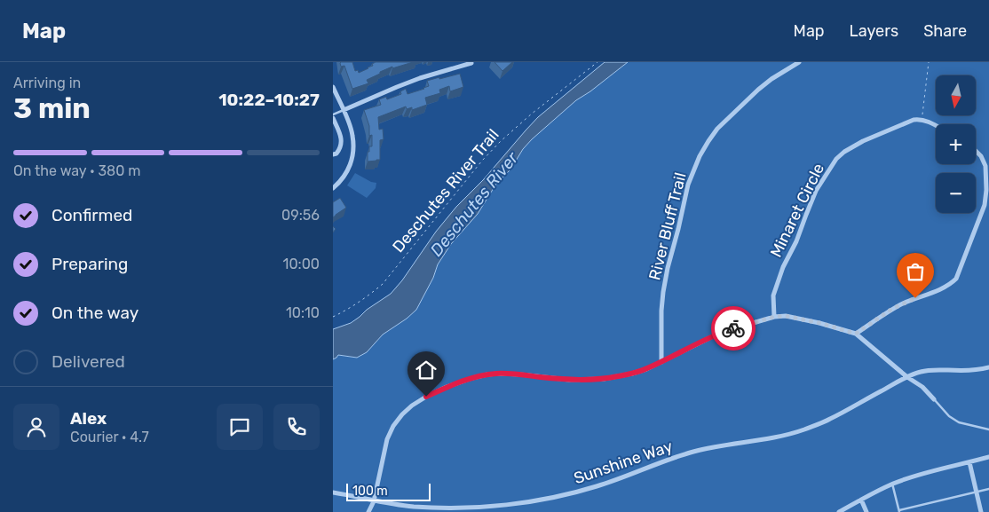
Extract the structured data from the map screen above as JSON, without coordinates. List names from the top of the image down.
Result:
{
  "streets": {
    "street": ["Minaret Circle", "River Bluff Trail", "Sunshine Way"],
    "path": ["Deschutes River Trail"]
  },
  "water": ["Deschutes River"],
  "scale_bar": "100 m",
  "north": "bottom",
  "page": {
    "header": "Map",
    "nav": ["Map", "Layers", "Share"],
    "heading": ["3 min", "Arriving in", "10:22–10:27"],
    "panel": ["Alex", "Courier · 4.7"],
    "map_buttons": ["+", "−"],
    "bar": "On the way · 380 m",
    "list": [
      ["Confirmed", "09:56"],
      ["Preparing", "10:00"],
      ["On the way", "10:10"],
      "Delivered"
    ],
    "scale": "100 m"
  }
}
